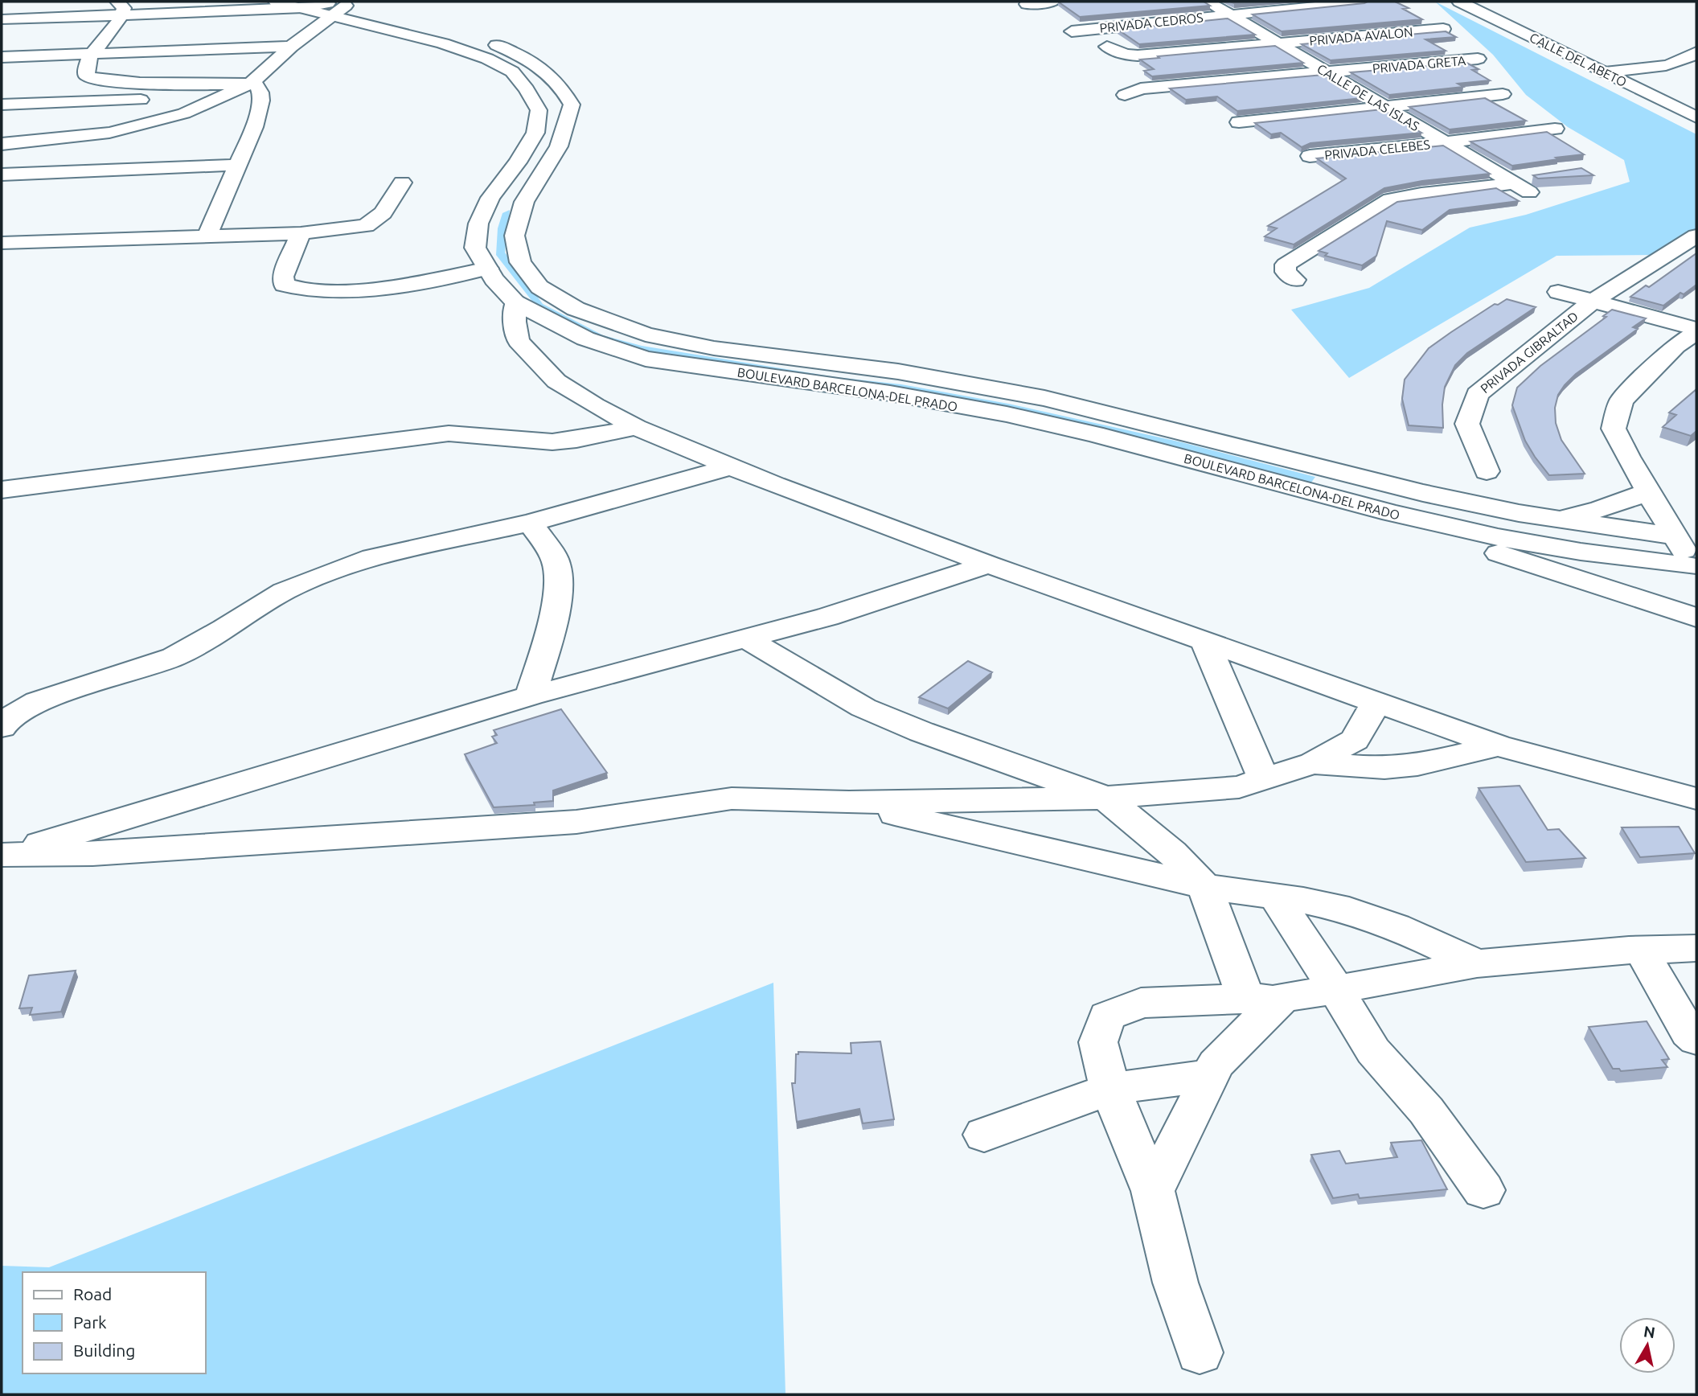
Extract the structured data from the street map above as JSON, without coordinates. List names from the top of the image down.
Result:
{
  "streets": {
    "street": [
      "PRIVADA CEDROS",
      "PRIVADA AVALON",
      "CALLE DEL ABETO",
      "PRIVADA GRETA",
      "CALLE DE LAS ISLAS",
      "PRIVADA CELEBES",
      "PRIVADA GIBRALTAD",
      "BOULEVARD BARCELONA-DEL PRADO"
    ]
  },
  "crossings": [
    ["PRIVADA CEDROS", "CALLE DE LAS ISLAS"],
    ["PRIVADA AVALON", "CALLE DE LAS ISLAS"],
    ["PRIVADA GRETA", "CALLE DE LAS ISLAS"],
    ["CALLE DE LAS ISLAS", "PRIVADA CELEBES"]
  ],
  "legend": ["Road", "Park", "Building"],
  "north": "top"
}
